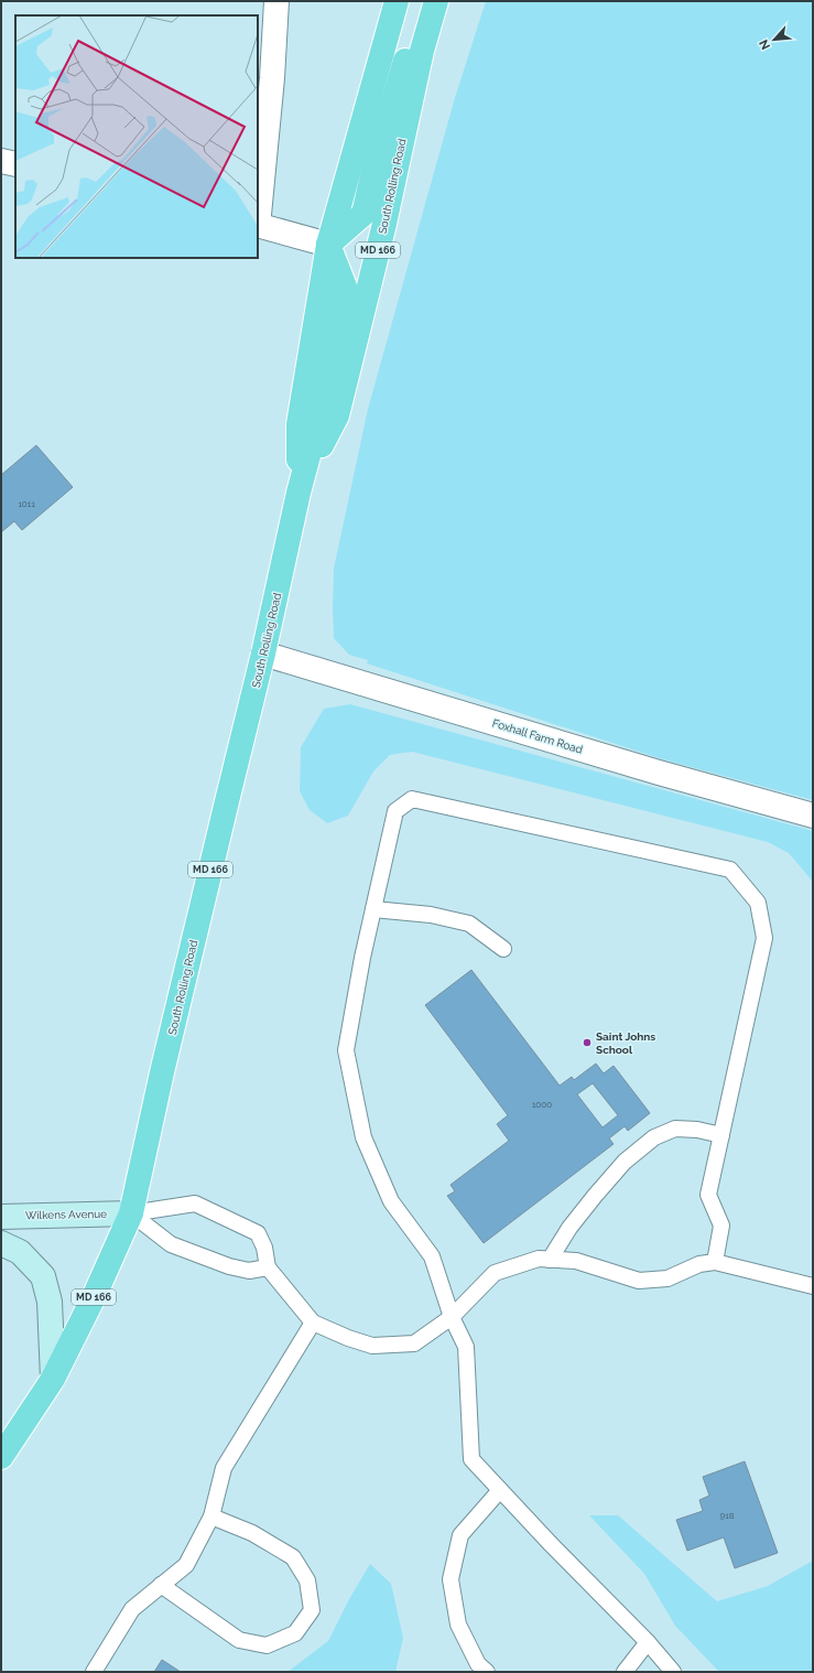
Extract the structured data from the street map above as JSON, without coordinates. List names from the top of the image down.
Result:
{
  "streets": {
    "main road": ["South Rolling Road", "MD 166", "Wilkens Avenue"],
    "street": ["Foxhall Farm Road"]
  },
  "crossings": [
    ["South Rolling Road", "Foxhall Farm Road"],
    ["South Rolling Road", "Wilkens Avenue"]
  ],
  "places": ["Saint Johns School"],
  "house_numbers": ["1011", "1000", "918"],
  "north": "bottom left"
}
